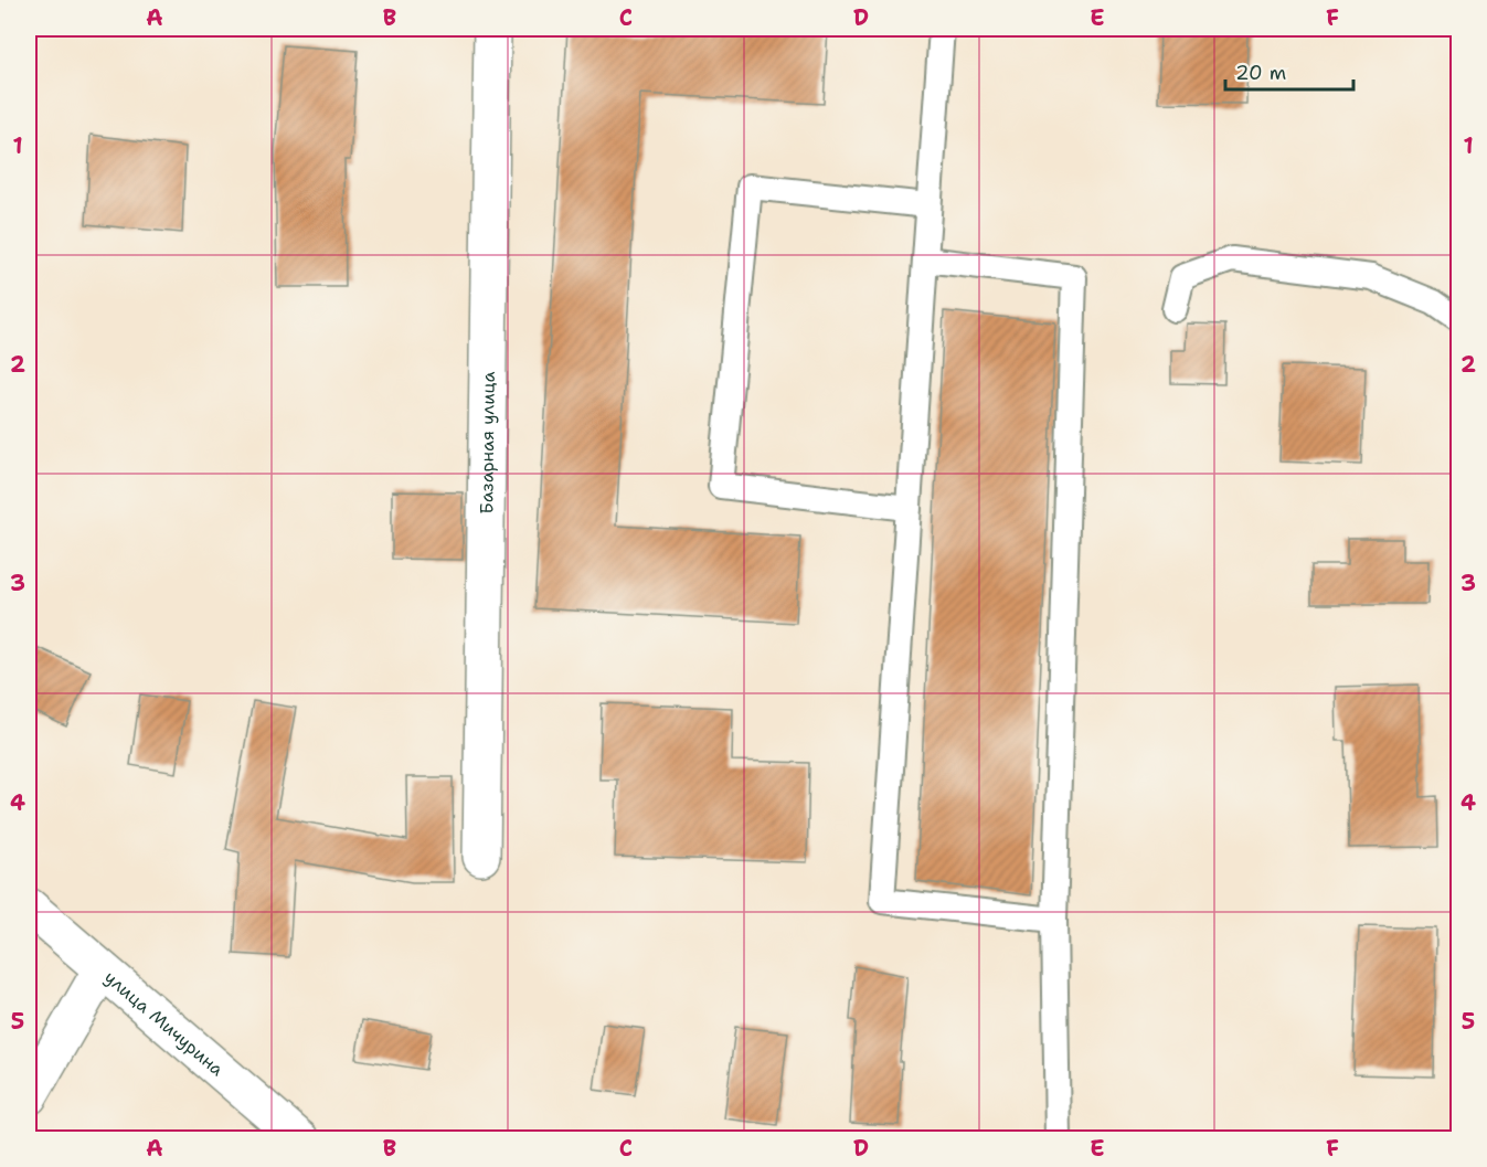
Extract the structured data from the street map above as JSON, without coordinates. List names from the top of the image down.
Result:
{
  "streets": {
    "street": ["Базарная улица", "улица Мичурина"]
  },
  "scale_bar": "20 m",
  "grid": {
    "columns": [
      "A",
      "B",
      "C",
      "D",
      "E",
      "F"
    ],
    "rows": [
      "1",
      "2",
      "3",
      "4",
      "5"
    ]
  }
}
